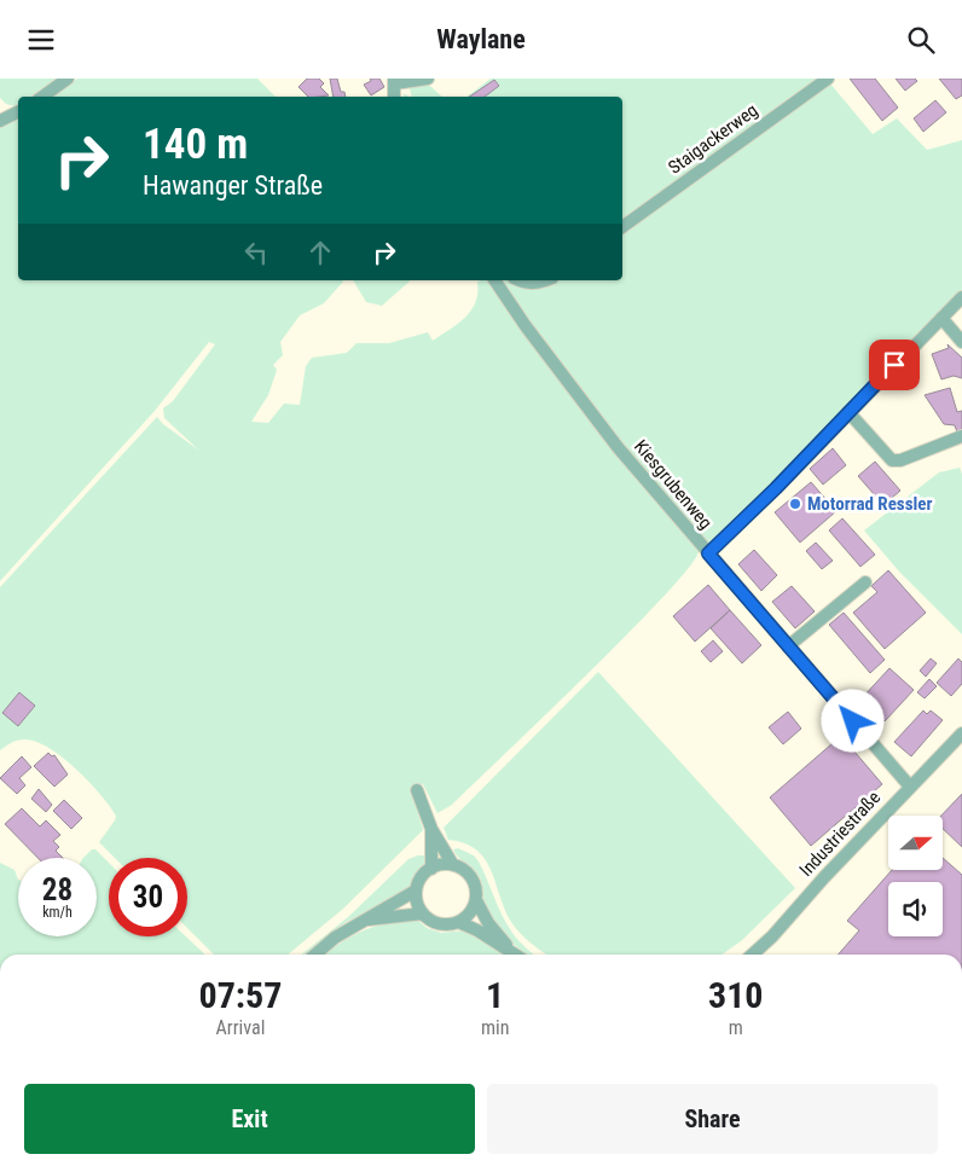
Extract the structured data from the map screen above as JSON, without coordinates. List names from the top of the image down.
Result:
{
  "streets": {
    "street": ["Staigackerweg", "Kiesgrubenweg", "Industriestraße"]
  },
  "crossings": [
    ["Kiesgrubenweg", "Industriestraße"]
  ],
  "places": ["Motorrad Ressler"],
  "north": "right",
  "page": {
    "header": "Waylane",
    "turn": ["140 m", "Hawanger Straße"],
    "speed": "28 km/h",
    "limit": "30",
    "eta": [
      "07:57",
      "Arrival",
      "1",
      "min",
      "310",
      "m"
    ],
    "buttons": ["Exit", "Share"]
  }
}
